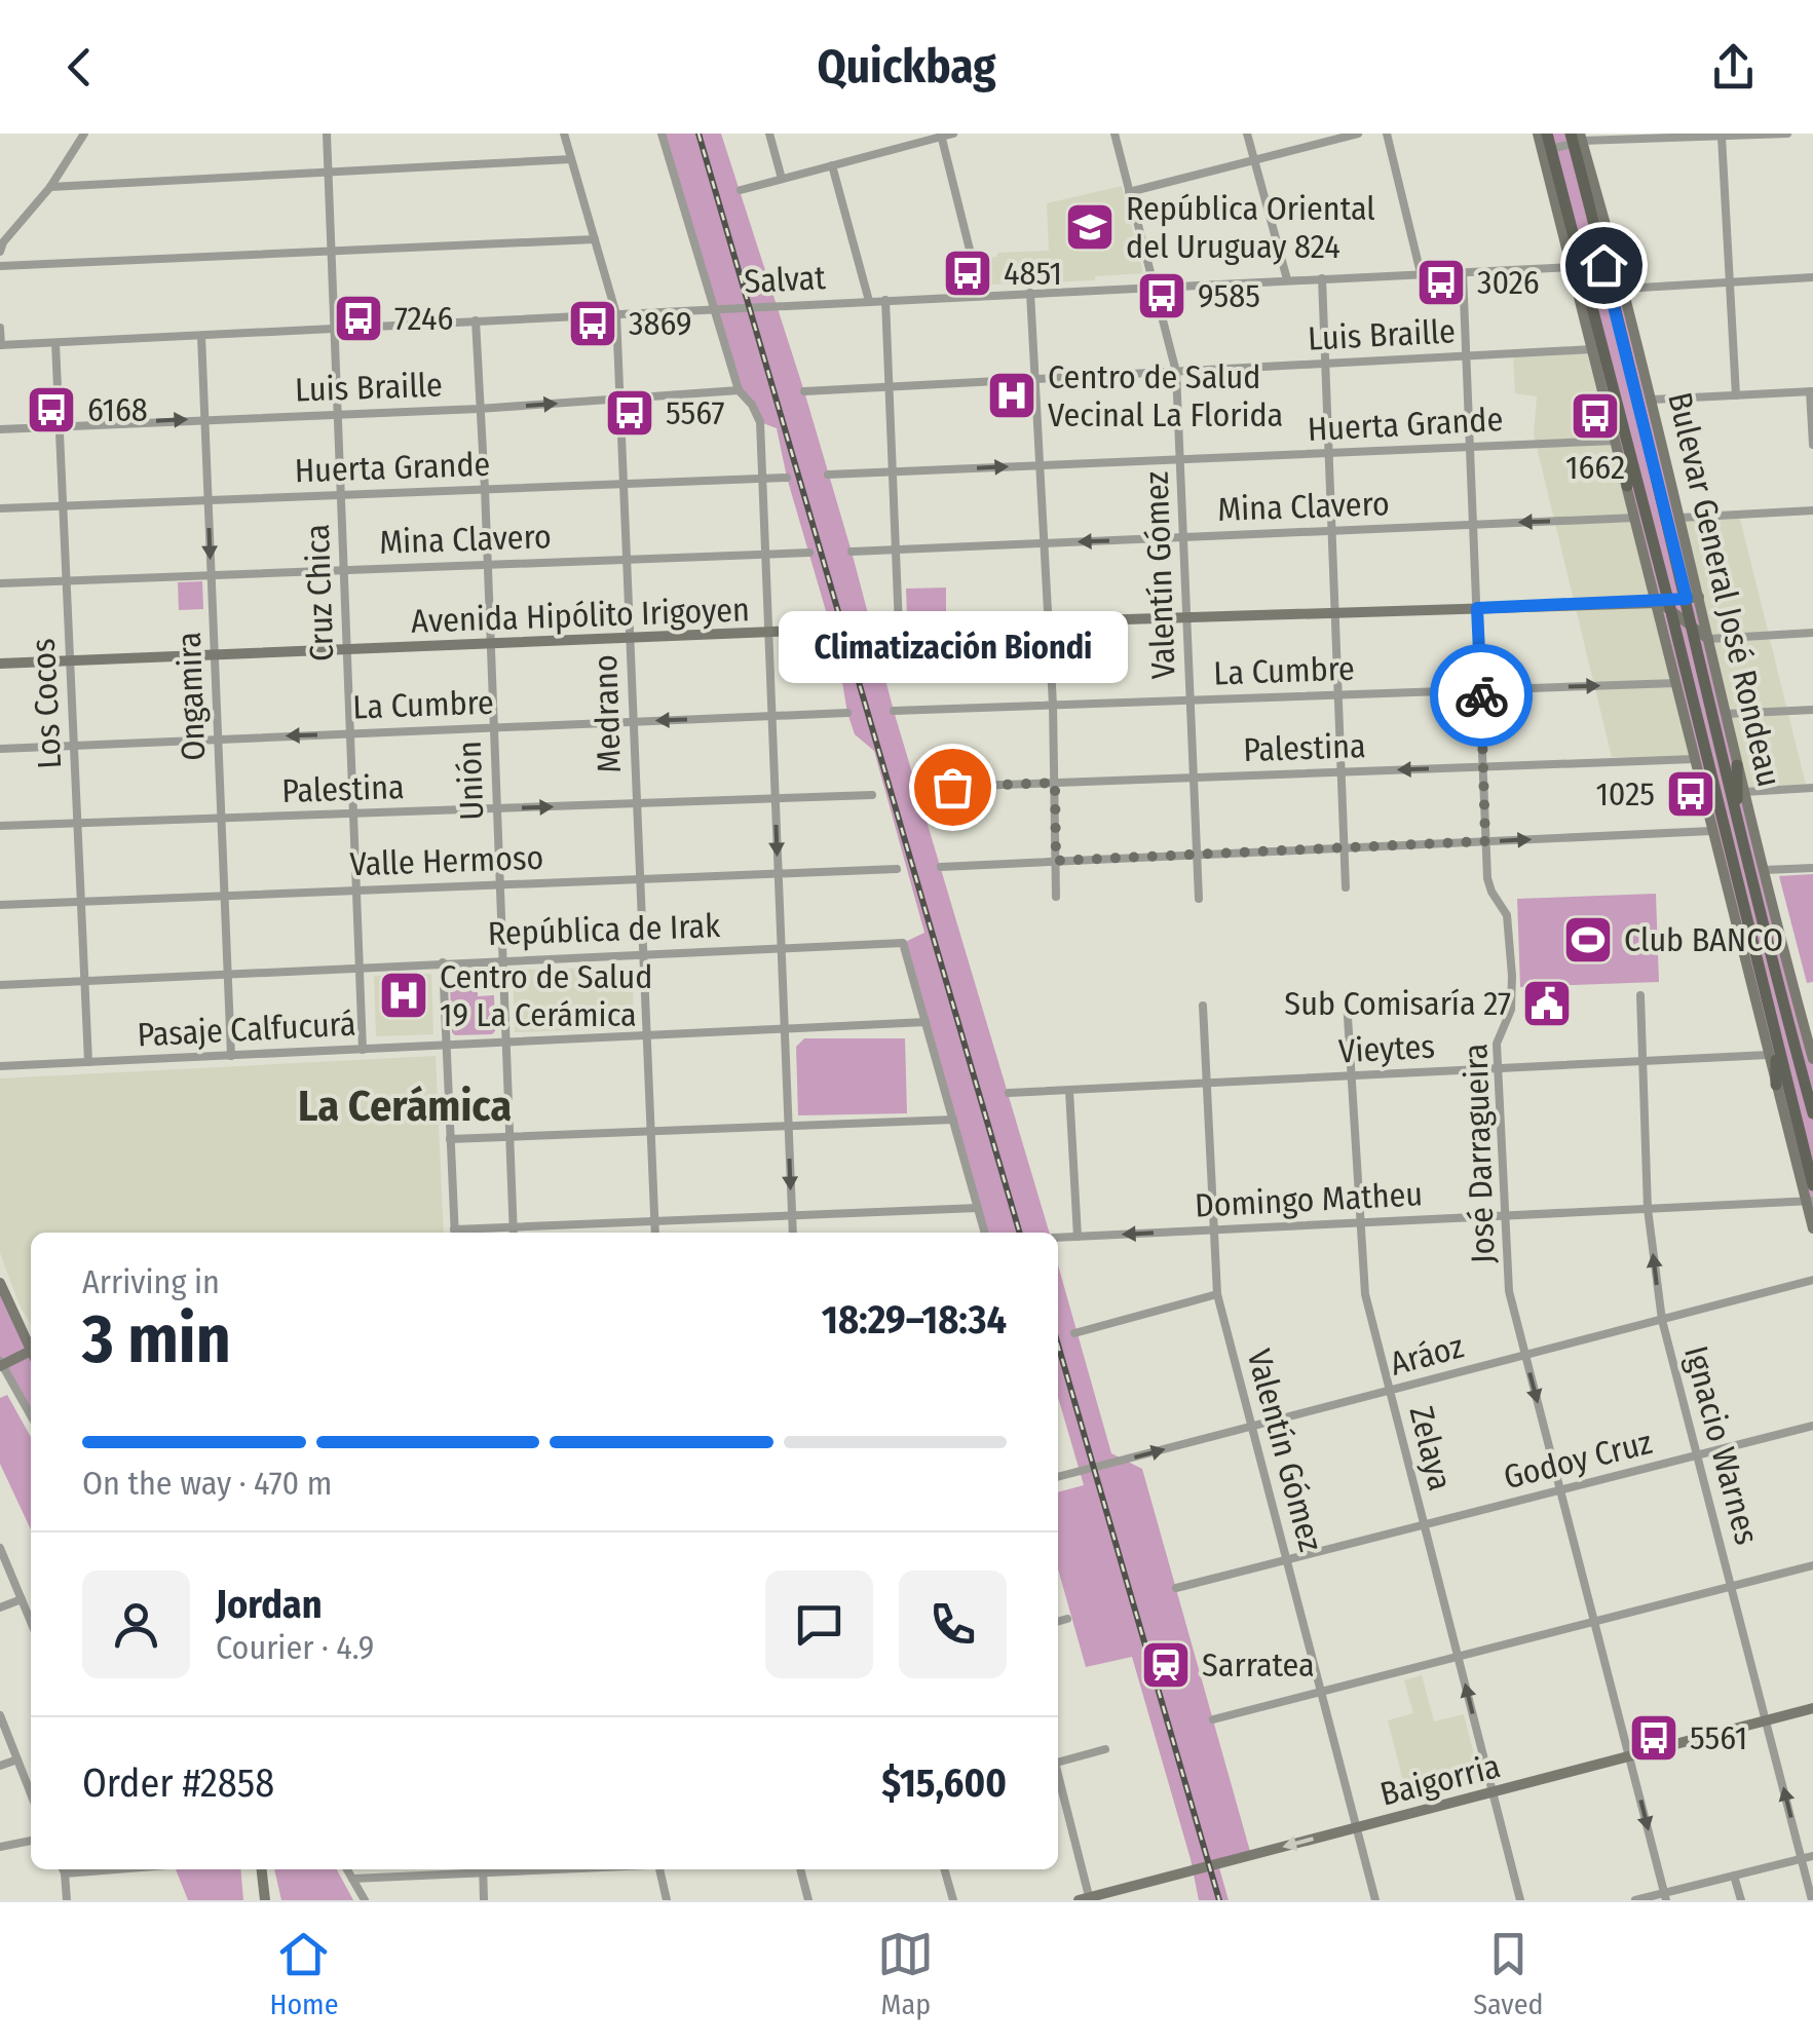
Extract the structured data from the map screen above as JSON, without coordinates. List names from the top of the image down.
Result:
{
  "streets": {
    "main road": ["Bulevar General José Rondeau"],
    "street": [
      "Salvat",
      "Luis Braille",
      "Huerta Grande",
      "Mina Clavero",
      "Valentín Gómez",
      "Cruz Chica",
      "Avenida Hipólito Irigoyen",
      "La Cumbre",
      "Ongamira",
      "Los Cocos",
      "Medrano",
      "Palestina",
      "Unión",
      "Valle Hermoso",
      "República de Irak",
      "Pasaje Calfucurá",
      "Vieytes",
      "José Darragueira",
      "Domingo Matheu",
      "Aráoz",
      "Ignacio Warnes",
      "Zelaya",
      "Godoy Cruz",
      "Baigorria"
    ]
  },
  "crossings": [
    ["Salvat", "Valentín Gómez"],
    ["Salvat", "Bulevar General José Rondeau"],
    ["Salvat", "Cruz Chica"],
    ["Salvat", "Ongamira"],
    ["Salvat", "Los Cocos"],
    ["Salvat", "Medrano"],
    ["Salvat", "Unión"],
    ["Salvat", "José Darragueira"],
    ["Luis Braille", "Valentín Gómez"],
    ["Luis Braille", "Bulevar General José Rondeau"],
    ["Luis Braille", "Cruz Chica"],
    ["Luis Braille", "Ongamira"],
    ["Luis Braille", "Los Cocos"],
    ["Luis Braille", "Medrano"],
    ["Luis Braille", "Unión"],
    ["Luis Braille", "José Darragueira"],
    ["Huerta Grande", "Valentín Gómez"],
    ["Huerta Grande", "Bulevar General José Rondeau"],
    ["Huerta Grande", "Cruz Chica"],
    ["Huerta Grande", "Ongamira"],
    ["Huerta Grande", "Los Cocos"],
    ["Huerta Grande", "Medrano"],
    ["Huerta Grande", "Unión"],
    ["Huerta Grande", "José Darragueira"],
    ["Mina Clavero", "Valentín Gómez"],
    ["Mina Clavero", "Bulevar General José Rondeau"],
    ["Mina Clavero", "Cruz Chica"],
    ["Mina Clavero", "Ongamira"],
    ["Mina Clavero", "Los Cocos"],
    ["Mina Clavero", "Medrano"],
    ["Mina Clavero", "Unión"],
    ["Mina Clavero", "José Darragueira"],
    ["Valentín Gómez", "Avenida Hipólito Irigoyen"],
    ["Valentín Gómez", "La Cumbre"],
    ["Valentín Gómez", "Palestina"],
    ["Valentín Gómez", "Vieytes"],
    ["Valentín Gómez", "Domingo Matheu"],
    ["Valentín Gómez", "Aráoz"],
    ["Valentín Gómez", "Godoy Cruz"],
    ["Valentín Gómez", "Baigorria"],
    ["Bulevar General José Rondeau", "Avenida Hipólito Irigoyen"],
    ["Bulevar General José Rondeau", "La Cumbre"],
    ["Bulevar General José Rondeau", "Palestina"],
    ["Bulevar General José Rondeau", "Vieytes"],
    ["Cruz Chica", "Avenida Hipólito Irigoyen"],
    ["Cruz Chica", "La Cumbre"],
    ["Cruz Chica", "Palestina"],
    ["Cruz Chica", "Valle Hermoso"],
    ["Cruz Chica", "República de Irak"],
    ["Cruz Chica", "Pasaje Calfucurá"],
    ["Avenida Hipólito Irigoyen", "Ongamira"],
    ["Avenida Hipólito Irigoyen", "Los Cocos"],
    ["Avenida Hipólito Irigoyen", "Medrano"],
    ["Avenida Hipólito Irigoyen", "Unión"],
    ["Avenida Hipólito Irigoyen", "José Darragueira"],
    ["La Cumbre", "Ongamira"],
    ["La Cumbre", "Los Cocos"],
    ["La Cumbre", "Medrano"],
    ["La Cumbre", "Unión"],
    ["La Cumbre", "José Darragueira"],
    ["Ongamira", "Palestina"],
    ["Ongamira", "Valle Hermoso"],
    ["Ongamira", "República de Irak"],
    ["Ongamira", "Pasaje Calfucurá"],
    ["Los Cocos", "Palestina"],
    ["Los Cocos", "Valle Hermoso"],
    ["Los Cocos", "República de Irak"],
    ["Los Cocos", "Pasaje Calfucurá"],
    ["Medrano", "Palestina"],
    ["Medrano", "Valle Hermoso"],
    ["Medrano", "República de Irak"],
    ["Medrano", "Pasaje Calfucurá"],
    ["Palestina", "Unión"],
    ["Palestina", "José Darragueira"],
    ["Unión", "Valle Hermoso"],
    ["Unión", "República de Irak"],
    ["Unión", "Pasaje Calfucurá"],
    ["República de Irak", "Pasaje Calfucurá"],
    ["Vieytes", "José Darragueira"],
    ["Vieytes", "Ignacio Warnes"],
    ["Vieytes", "Zelaya"],
    ["José Darragueira", "Domingo Matheu"],
    ["José Darragueira", "Aráoz"],
    ["José Darragueira", "Godoy Cruz"],
    ["José Darragueira", "Baigorria"],
    ["Domingo Matheu", "Ignacio Warnes"],
    ["Domingo Matheu", "Zelaya"],
    ["Aráoz", "Ignacio Warnes"],
    ["Aráoz", "Zelaya"],
    ["Ignacio Warnes", "Godoy Cruz"],
    ["Ignacio Warnes", "Baigorria"],
    ["Zelaya", "Godoy Cruz"],
    ["Zelaya", "Baigorria"]
  ],
  "one_way": ["Baigorria"],
  "districts": ["La Cerámica"],
  "places": {
    "school or university": ["República Oriental del Uruguay 824"],
    "bus stop": [
      "4851",
      "3026",
      "9585",
      "7246",
      "3869",
      "6168",
      "5567",
      "1662",
      "1025",
      "5561"
    ],
    "hospital": ["Centro de Salud Vecinal La Florida", "Centro de Salud 19 La Cerámica"],
    "other": ["Climatización Biondi"],
    "sports": ["Club BANCO"],
    "public building": ["Sub Comisaría 27"],
    "station": ["Sarratea"]
  },
  "page": {
    "header": "Quickbag",
    "bubble": "Climatización Biondi",
    "heading": ["3 min", "Arriving in", "18:29–18:34"],
    "panel": [
      "Jordan",
      "Courier · 4.9",
      "Order #2858",
      "$15,600"
    ],
    "bar": "On the way · 470 m",
    "tabs": ["Home", "Map", "Saved"]
  }
}
